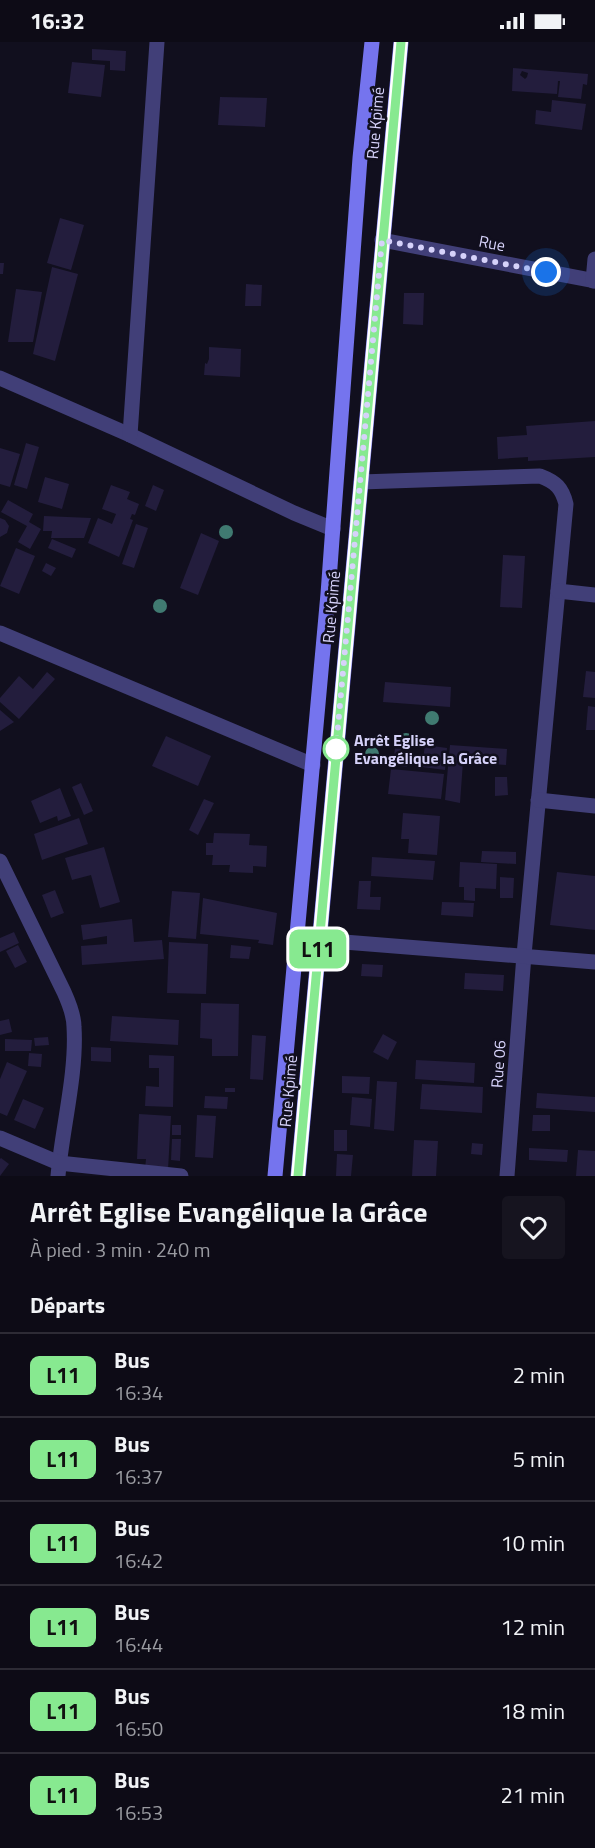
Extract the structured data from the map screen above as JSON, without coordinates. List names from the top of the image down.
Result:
{
  "streets": {
    "main road": ["Rue Kpimé"],
    "street": ["Rue", "Rue 06"]
  },
  "crossings": [
    ["Rue Kpimé", "Rue"],
    ["Rue Kpimé", "Rue 06"]
  ],
  "places": ["Arrêt Eglise Evangélique la Grâce"],
  "lines": ["bus line L11"],
  "page": {
    "status": "16:32",
    "on_map": "L11",
    "heading": [
      ["Arrêt Eglise Evangélique la Grâce", "À pied · 3 min · 240 m"],
      "Départs"
    ],
    "list": [
      {
        "mark": "L11",
        "name": "Bus",
        "note": "16:34",
        "value": "2 min"
      },
      {
        "mark": "L11",
        "name": "Bus",
        "note": "16:37",
        "value": "5 min"
      },
      {
        "mark": "L11",
        "name": "Bus",
        "note": "16:42",
        "value": "10 min"
      },
      {
        "mark": "L11",
        "name": "Bus",
        "note": "16:44",
        "value": "12 min"
      },
      {
        "mark": "L11",
        "name": "Bus",
        "note": "16:50",
        "value": "18 min"
      },
      {
        "mark": "L11",
        "name": "Bus",
        "note": "16:53",
        "value": "21 min"
      }
    ]
  }
}
